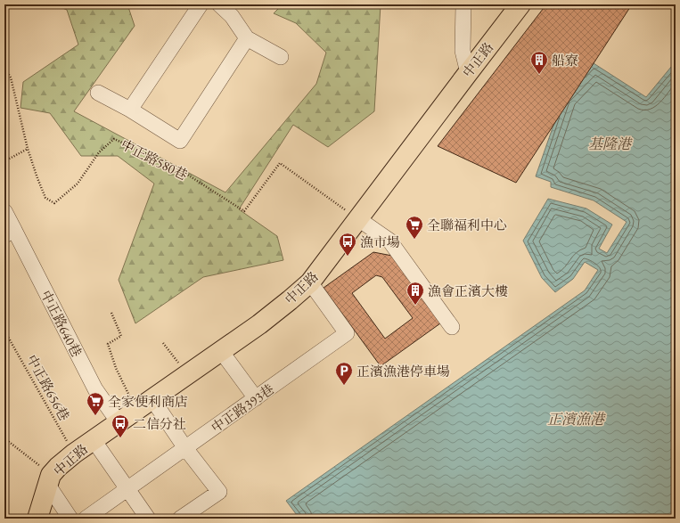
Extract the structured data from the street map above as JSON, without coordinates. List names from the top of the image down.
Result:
{
  "streets": {
    "main road": ["中正路"],
    "lane": ["中正路640巷", "中正路393巷"],
    "path": ["中正路580巷", "中正路656巷"]
  },
  "crossings": [
    ["中正路", "中正路580巷"],
    ["中正路", "中正路640巷"],
    ["中正路", "中正路656巷"],
    ["中正路", "中正路393巷"]
  ],
  "water": ["基隆港", "正濱漁港"],
  "places": {
    "building": ["船寮", "漁會正濱大樓"],
    "supermarket": ["全聯福利中心", "全家便利商店"],
    "bus stop": ["漁市場", "二信分社"],
    "parking": ["正濱漁港停車場"]
  }
}
